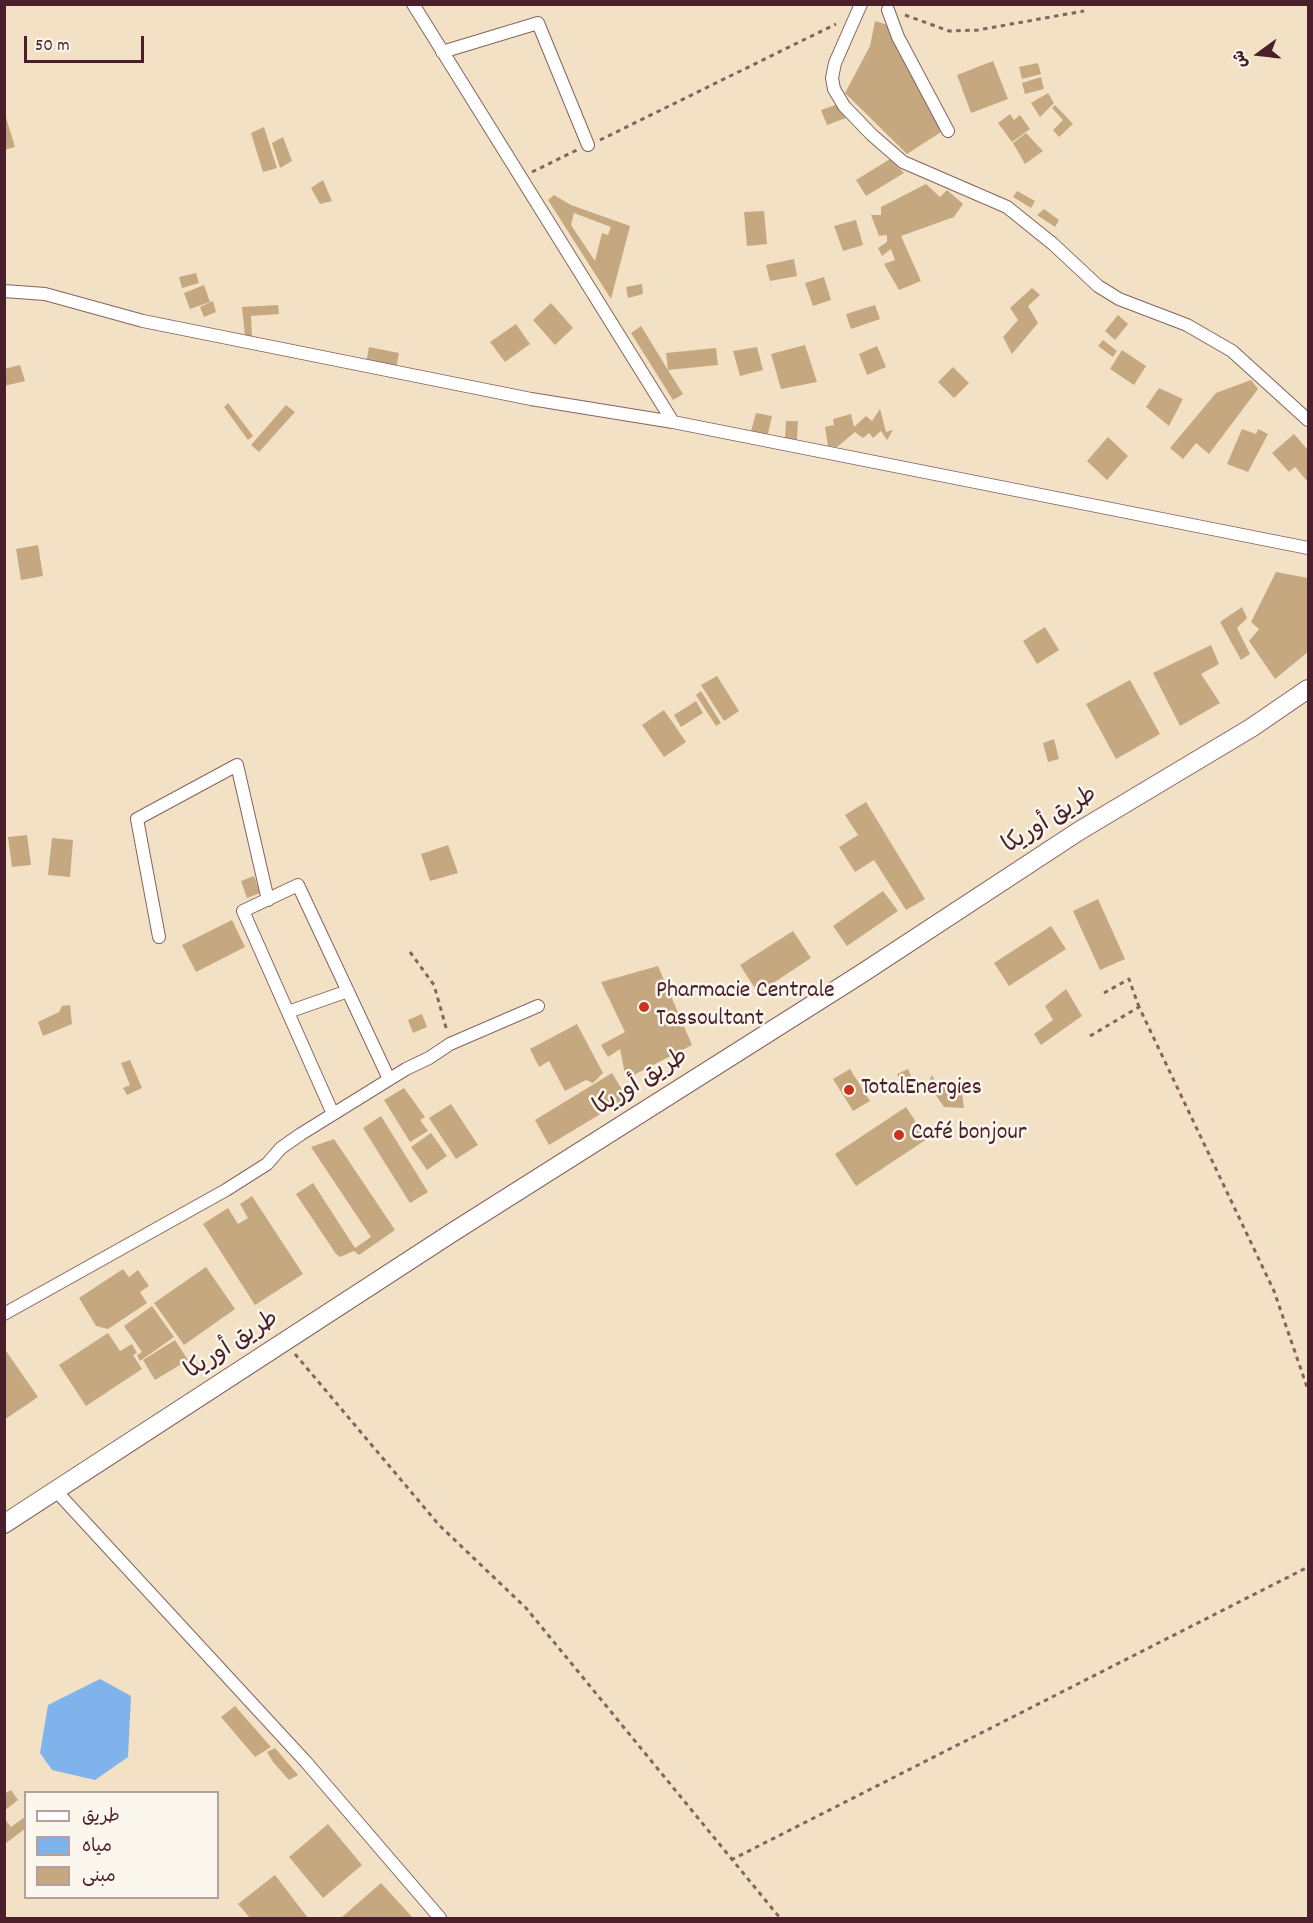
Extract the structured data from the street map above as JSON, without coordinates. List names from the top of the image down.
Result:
{
  "streets": {
    "street": ["طريق أوريكا"]
  },
  "places": ["Pharmacie Centrale Tassoultant", "TotalEnergies", "Café bonjour"],
  "legend": ["طريق", "مياه", "مبنى"],
  "scale_bar": "50 m",
  "north": "left"
}
